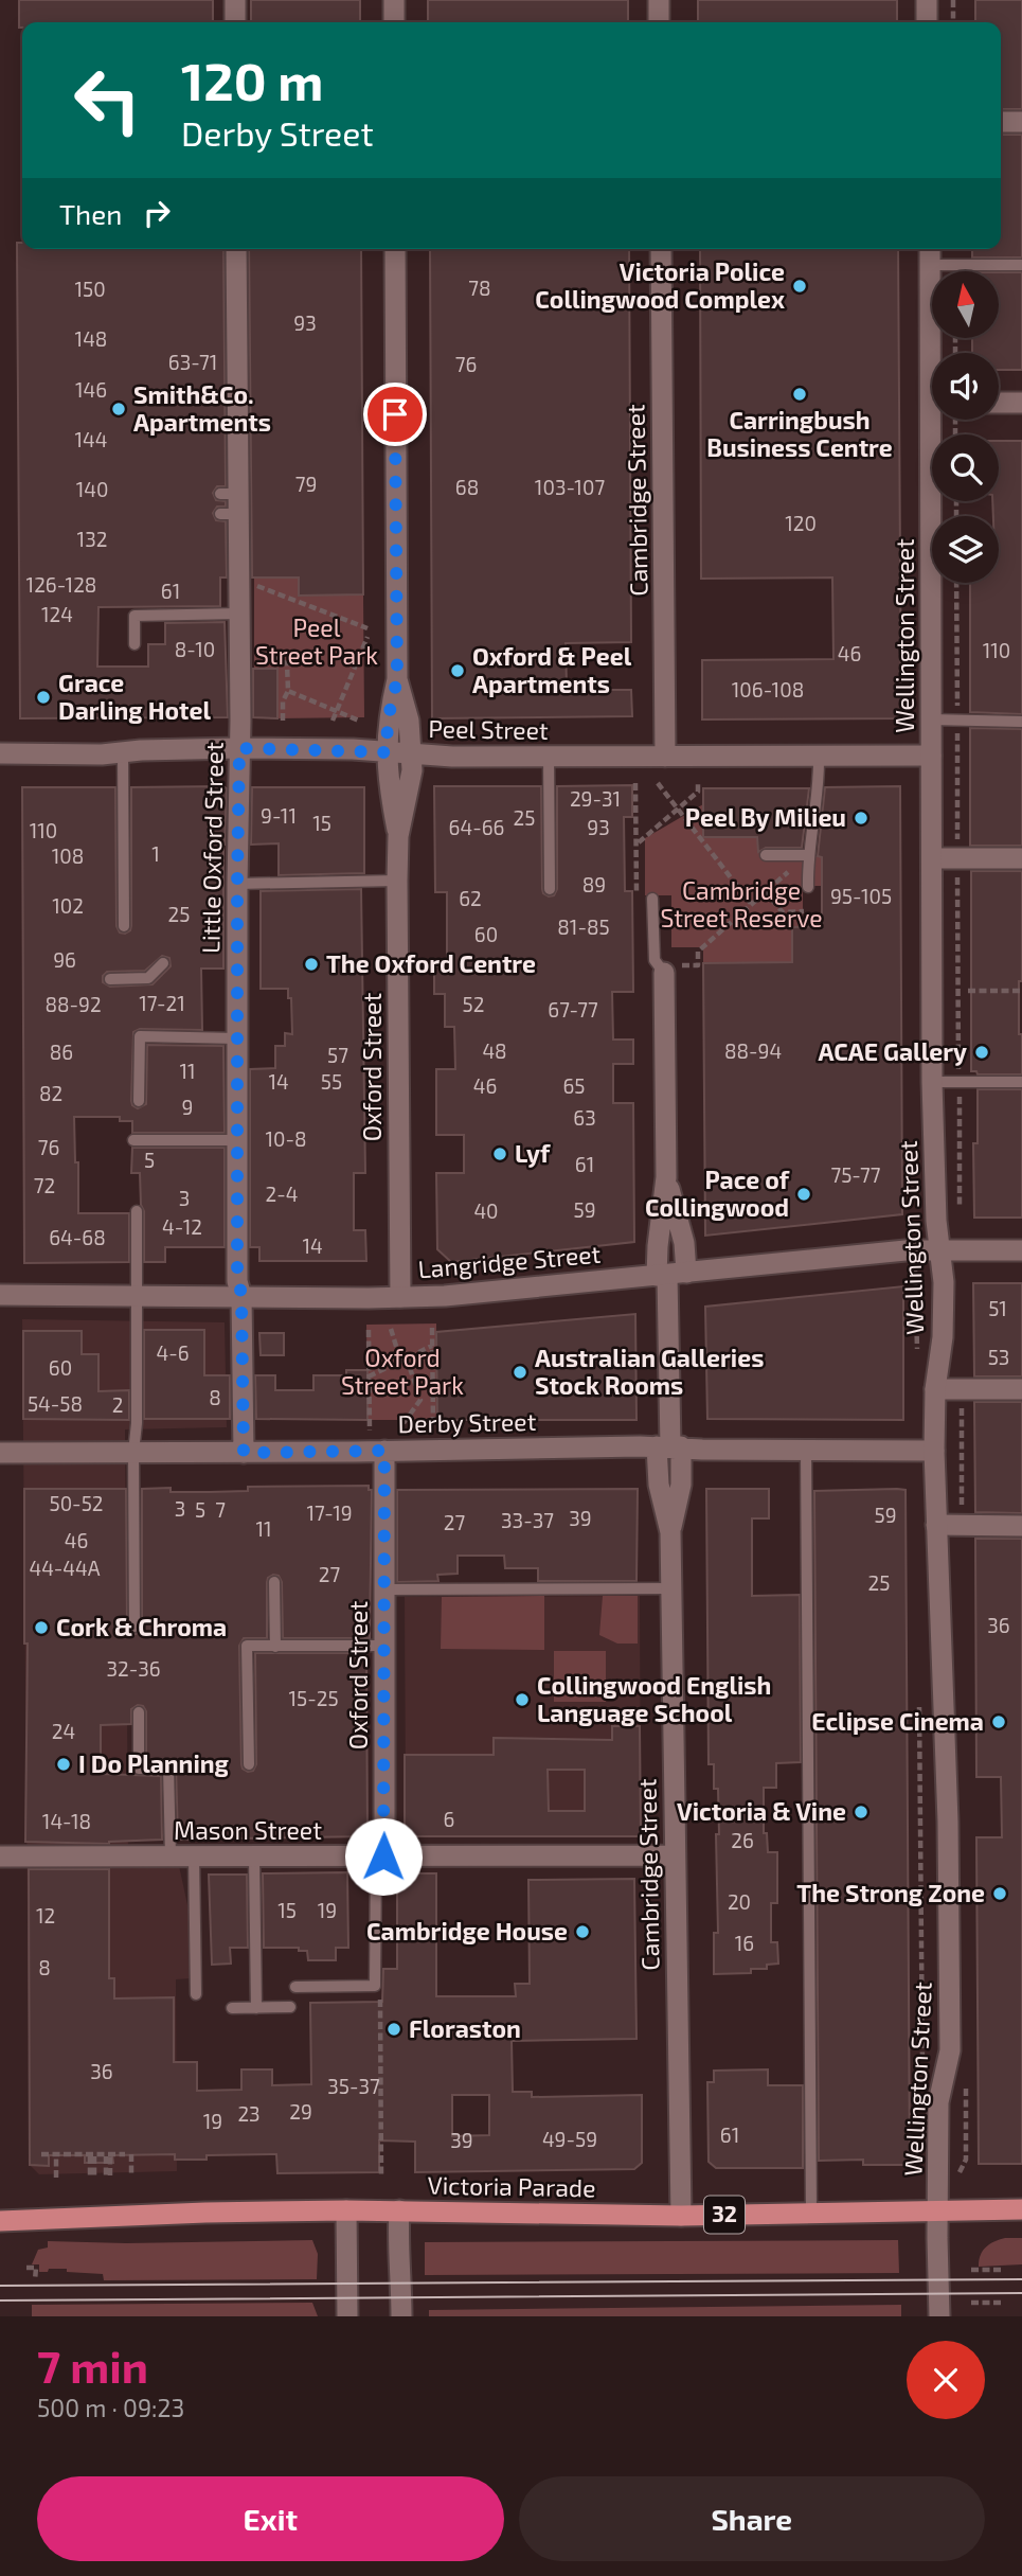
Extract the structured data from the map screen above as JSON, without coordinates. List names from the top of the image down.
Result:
{
  "streets": {
    "main road": ["Victoria Parade", "32"],
    "street": [
      "Cambridge Street",
      "Wellington Street",
      "Peel Street",
      "Little Oxford Street",
      "Oxford Street",
      "Langridge Street",
      "Derby Street",
      "Mason Street"
    ]
  },
  "crossings": [
    ["Cambridge Street", "Peel Street"],
    ["Cambridge Street", "Langridge Street"],
    ["Cambridge Street", "Derby Street"],
    ["Cambridge Street", "Mason Street"],
    ["Cambridge Street", "Victoria Parade"],
    ["Wellington Street", "Peel Street"],
    ["Wellington Street", "Langridge Street"],
    ["Wellington Street", "Derby Street"],
    ["Wellington Street", "Victoria Parade"],
    ["Peel Street", "Little Oxford Street"],
    ["Peel Street", "Oxford Street"],
    ["Little Oxford Street", "Langridge Street"],
    ["Little Oxford Street", "Derby Street"],
    ["Oxford Street", "Langridge Street"],
    ["Oxford Street", "Derby Street"],
    ["Oxford Street", "Mason Street"]
  ],
  "parks": ["Peel Street Park", "Cambridge Street Reserve", "Oxford Street Park"],
  "places": [
    "Victoria Police Collingwood Complex",
    "Carringbush Business Centre",
    "Smith&Co. Apartments",
    "Oxford & Peel Apartments",
    "Grace Darling Hotel",
    "Peel By Milieu",
    "The Oxford Centre",
    "ACAE Gallery",
    "Lyf",
    "Pace of Collingwood",
    "Australian Galleries Stock Rooms",
    "Cork & Chroma",
    "Collingwood English Language School",
    "Eclipse Cinema",
    "I Do Planning",
    "Victoria & Vine",
    "The Strong Zone",
    "Cambridge House",
    "Floraston"
  ],
  "house_numbers": [
    "78",
    "150",
    "93",
    "148",
    "63-71",
    "76",
    "146",
    "144",
    "79",
    "68",
    "103-107",
    "140",
    "120",
    "132",
    "126-128",
    "61",
    "124",
    "8-10",
    "110",
    "46",
    "106-108",
    "29-31",
    "9-11",
    "25",
    "15",
    "64-66",
    "93",
    "110",
    "1",
    "108",
    "89",
    "95-105",
    "62",
    "102",
    "25",
    "81-85",
    "60",
    "96",
    "17-21",
    "88-92",
    "52",
    "67-77",
    "48",
    "88-94",
    "86",
    "57",
    "11",
    "14",
    "55",
    "46",
    "65",
    "82",
    "9",
    "63",
    "10-8",
    "76",
    "5",
    "61",
    "75-77",
    "72",
    "2-4",
    "3",
    "59",
    "40",
    "4-12",
    "64-68",
    "14",
    "51",
    "4-6",
    "53",
    "60",
    "8",
    "54-58",
    "2",
    "50-52",
    "3",
    "5",
    "7",
    "17-19",
    "59",
    "39",
    "33-37",
    "27",
    "11",
    "46",
    "44-44A",
    "27",
    "25",
    "36",
    "32-36",
    "15-25",
    "24",
    "6",
    "14-18",
    "26",
    "20",
    "15",
    "19",
    "12",
    "16",
    "8",
    "36",
    "35-37",
    "29",
    "23",
    "19",
    "61",
    "49-59",
    "39"
  ],
  "north": "top",
  "page": {
    "turn": ["120 m", "Derby Street"],
    "then": "Then",
    "heading": ["7 min", "500 m · 09:23"],
    "buttons": ["Exit", "Share"]
  }
}
